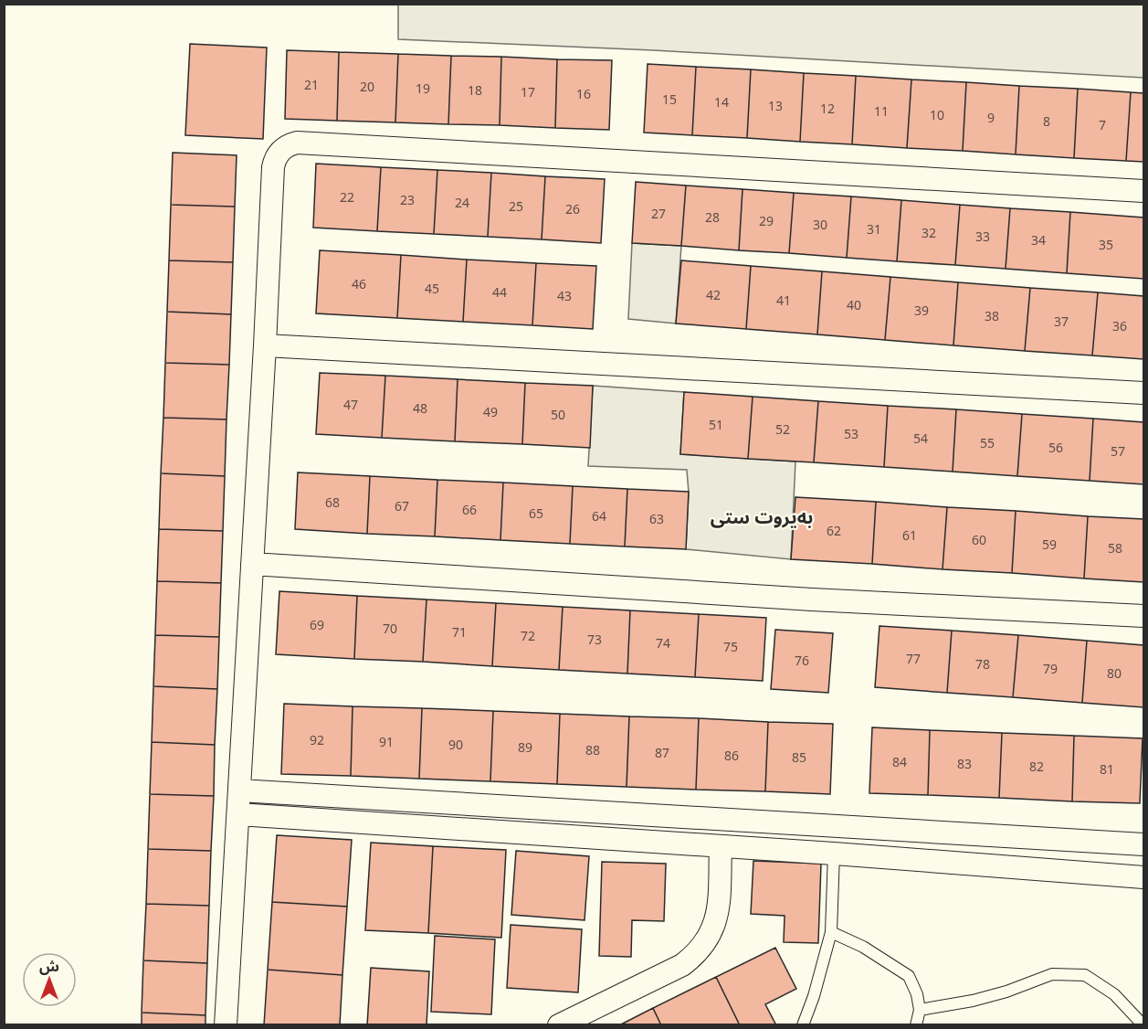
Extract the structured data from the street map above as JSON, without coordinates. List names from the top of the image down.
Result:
{
  "districts": ["بەیروت ستی"],
  "house_numbers": [
    "21",
    "20",
    "19",
    "18",
    "17",
    "16",
    "15",
    "14",
    "13",
    "12",
    "11",
    "10",
    "9",
    "8",
    "7",
    "22",
    "23",
    "24",
    "25",
    "26",
    "27",
    "28",
    "29",
    "30",
    "31",
    "32",
    "33",
    "34",
    "35",
    "46",
    "45",
    "44",
    "42",
    "43",
    "41",
    "40",
    "39",
    "38",
    "37",
    "36",
    "47",
    "48",
    "49",
    "50",
    "51",
    "52",
    "53",
    "54",
    "55",
    "56",
    "57",
    "68",
    "67",
    "66",
    "65",
    "64",
    "63",
    "62",
    "61",
    "60",
    "59",
    "58",
    "69",
    "70",
    "71",
    "72",
    "73",
    "74",
    "75",
    "77",
    "76",
    "78",
    "79",
    "80",
    "92",
    "91",
    "90",
    "89",
    "88",
    "87",
    "86",
    "85",
    "84",
    "83",
    "82",
    "81"
  ],
  "north": "top"
}
